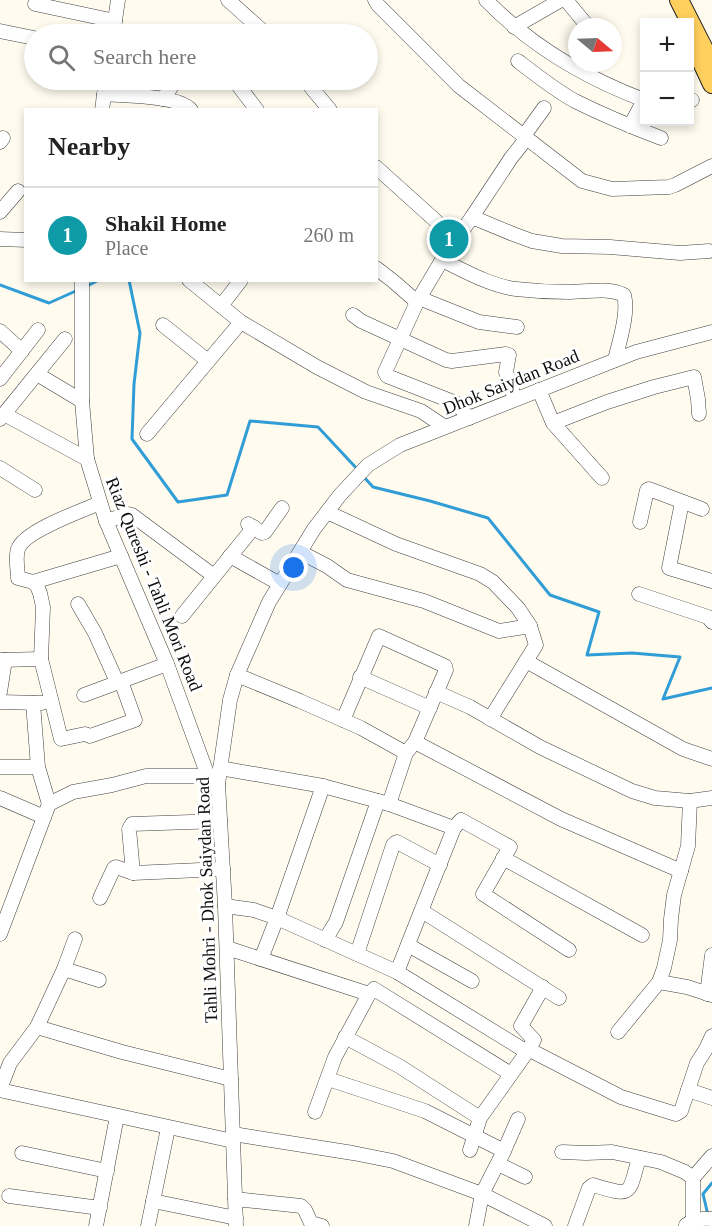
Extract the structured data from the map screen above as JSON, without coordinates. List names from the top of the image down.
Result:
{
  "streets": {
    "street": ["Dhok Saiydan Road", "Riaz Qureshi - Tahli Mori Road", "Tahli Mohri - Dhok Saiydan Road"]
  },
  "crossings": [
    ["Dhok Saiydan Road", "Tahli Mohri - Dhok Saiydan Road"],
    ["Riaz Qureshi - Tahli Mori Road", "Tahli Mohri - Dhok Saiydan Road"]
  ],
  "north": "right",
  "page": {
    "map_buttons": ["+", "−"],
    "search": "Search here",
    "heading": "Nearby",
    "list": [
      {
        "mark": "1",
        "name": "Shakil Home",
        "note": "Place",
        "value": "260 m"
      }
    ],
    "pins": "1"
  }
}
